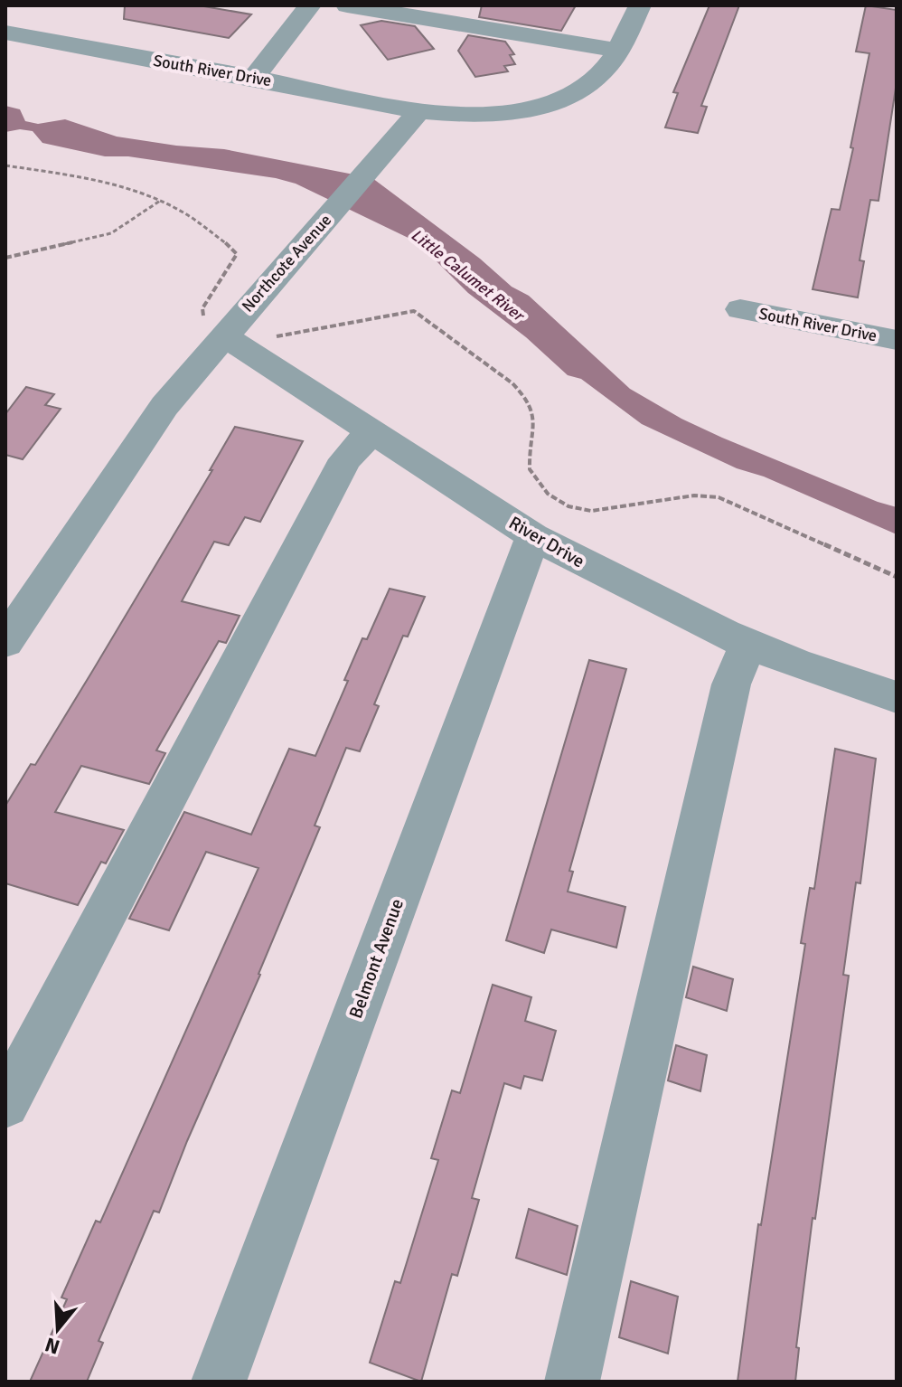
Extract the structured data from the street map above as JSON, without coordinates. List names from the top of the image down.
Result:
{
  "streets": {
    "street": [
      "South River Drive",
      "Northcote Avenue",
      "River Drive",
      "Belmont Avenue"
    ]
  },
  "crossings": [
    ["South River Drive", "Northcote Avenue"],
    ["Northcote Avenue", "River Drive"],
    ["River Drive", "Belmont Avenue"]
  ],
  "water": ["Little Calumet River"],
  "north": "bottom"
}
